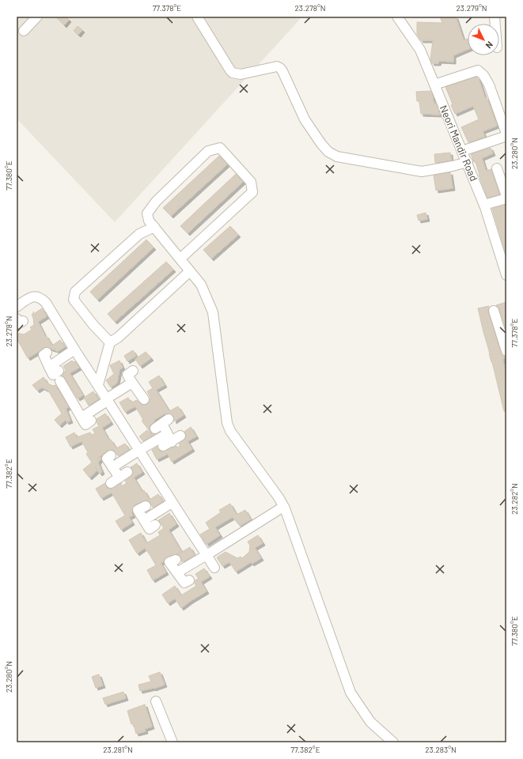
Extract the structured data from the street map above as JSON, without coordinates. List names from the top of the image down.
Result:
{
  "streets": {
    "street": ["Neori Mandir Road"]
  },
  "north": "bottom right",
  "coordinates": [
    "77.378°E",
    "23.278°N",
    "23.279°N",
    "23.280°N",
    "77.380°E",
    "77.382°E",
    "23.282°N",
    "23.281°N",
    "23.283°N"
  ]
}
